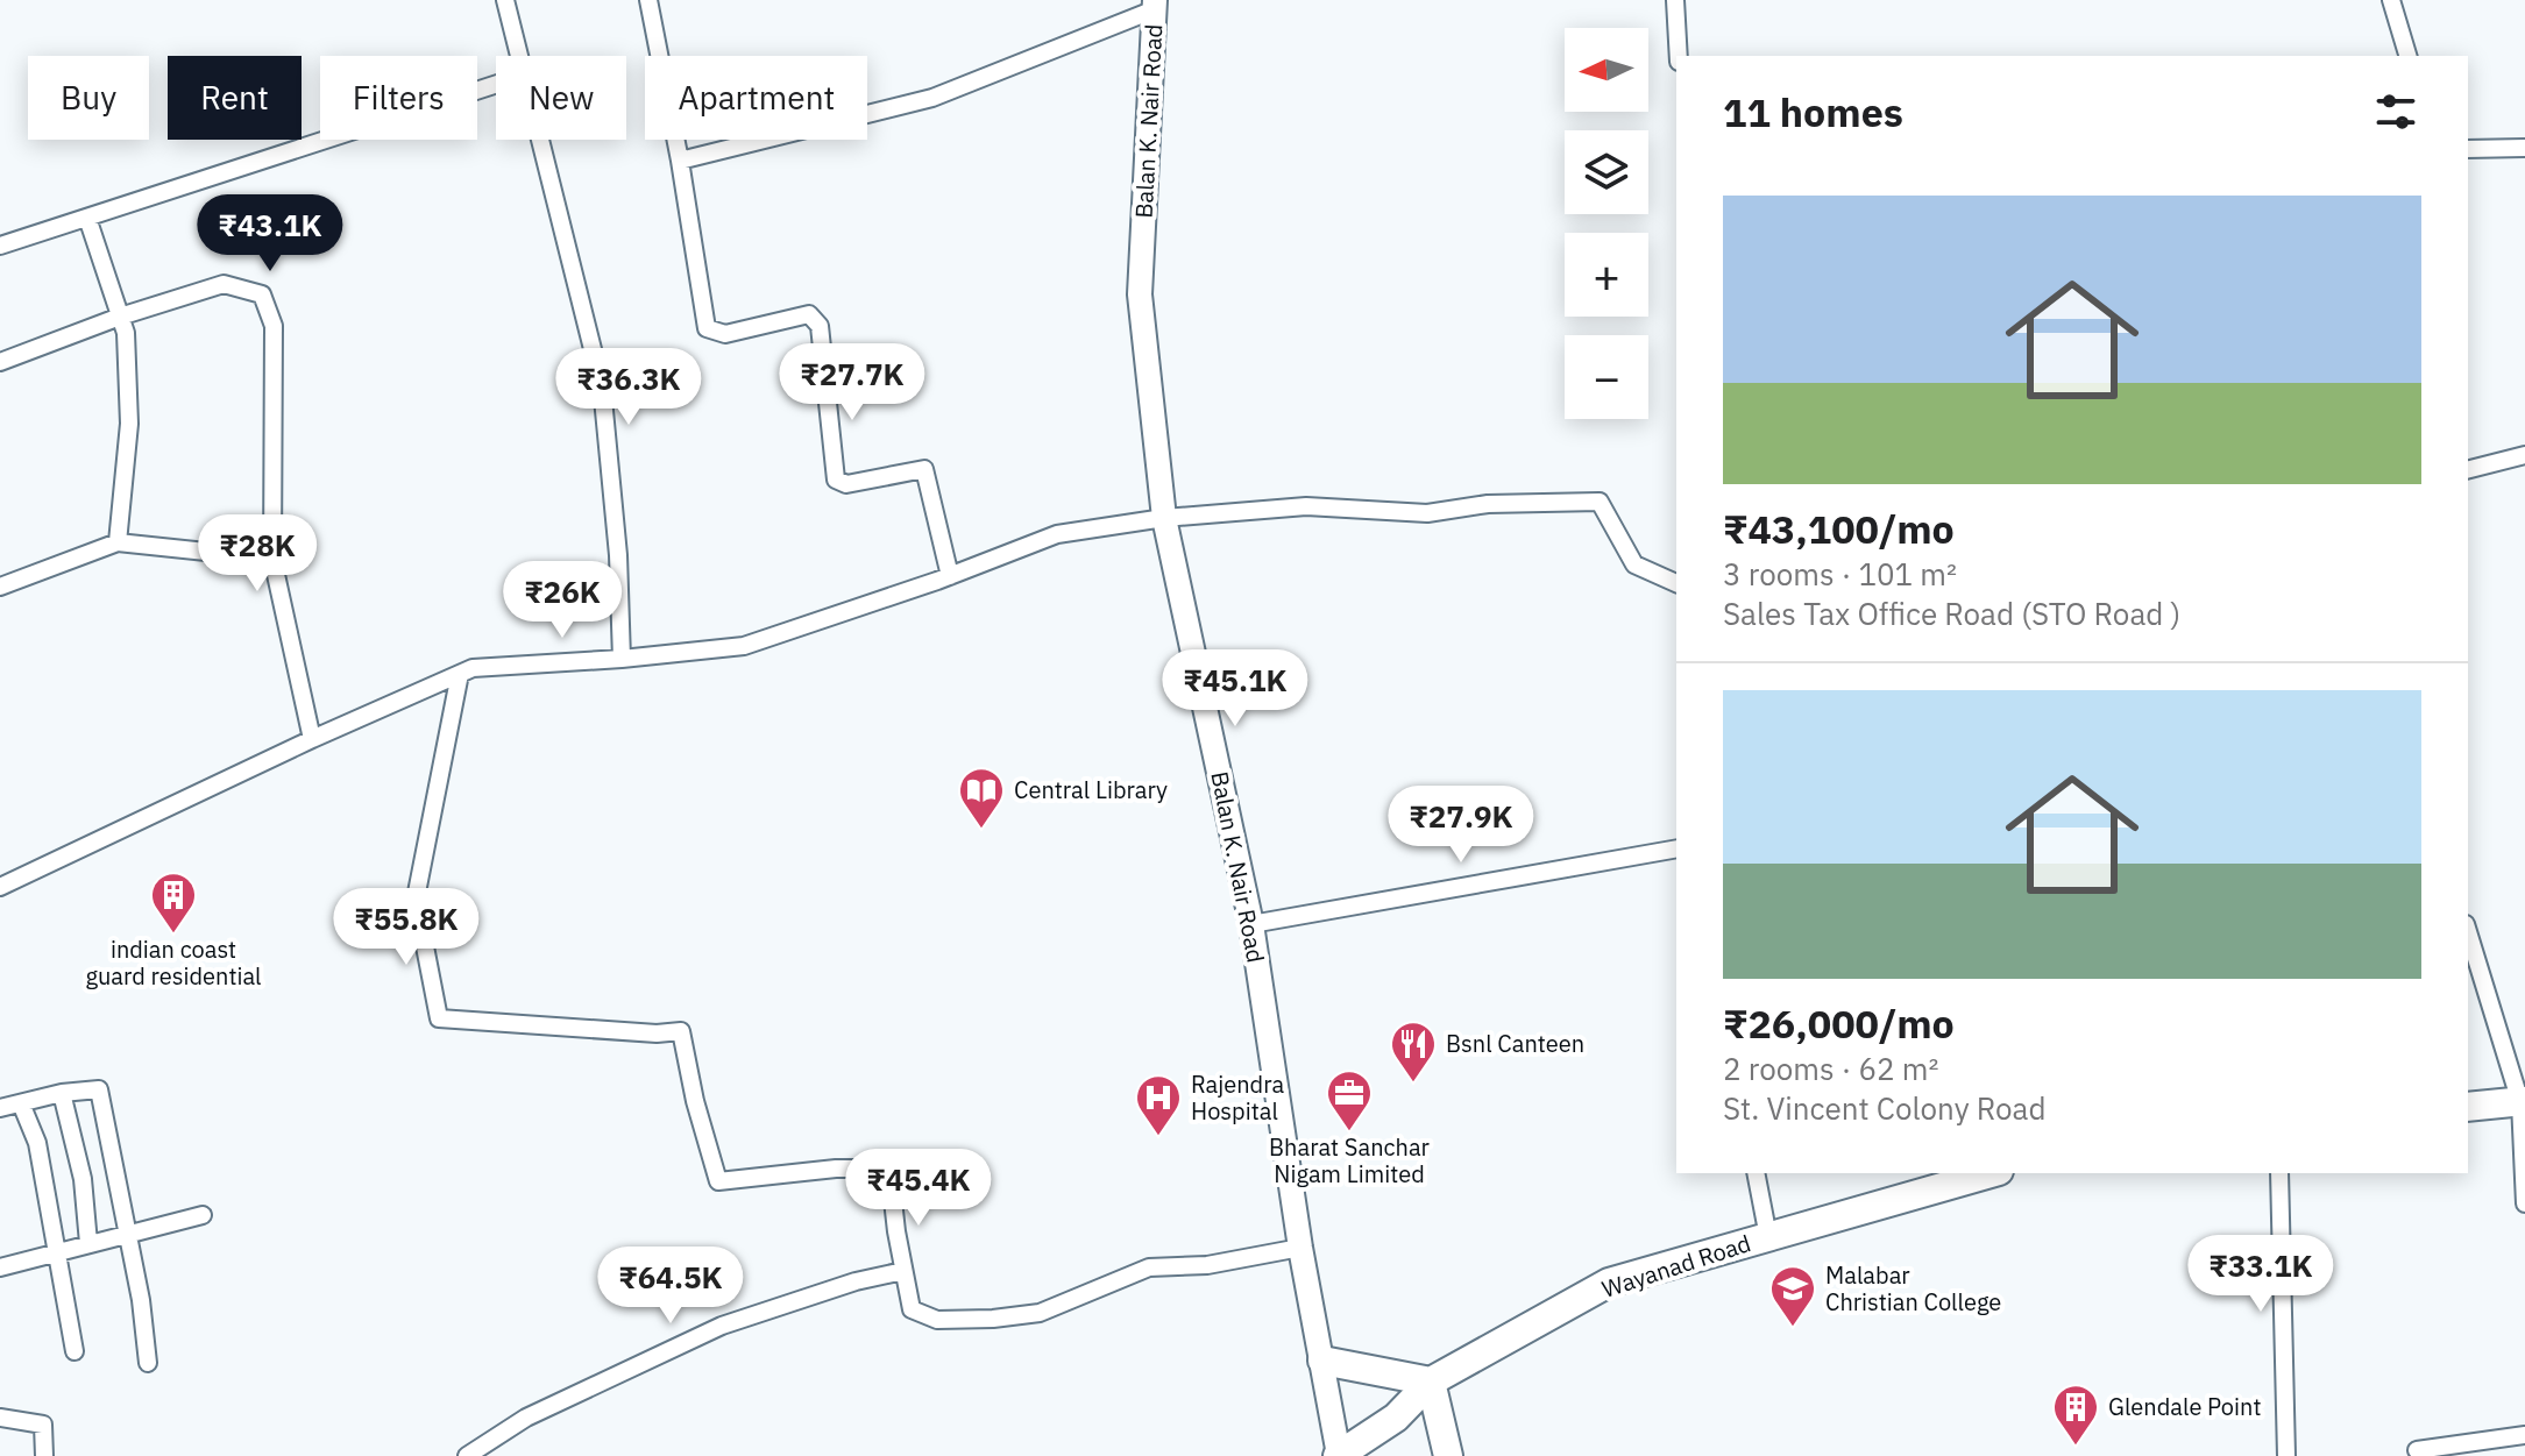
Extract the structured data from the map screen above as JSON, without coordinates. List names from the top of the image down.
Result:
{
  "streets": {
    "main road": ["Balan K. Nair Road", "Wayanad Road"]
  },
  "crossings": [
    ["Balan K. Nair Road", "Wayanad Road"]
  ],
  "places": {
    "library": ["Central Library"],
    "building": ["indian coast guard residential", "Glendale Point"],
    "restaurant": ["Bsnl Canteen"],
    "office": ["Bharat Sanchar Nigam Limited"],
    "hospital": ["Rajendra Hospital"],
    "school or university": ["Malabar Christian College"]
  },
  "north": "left",
  "page": {
    "map_buttons": ["+", "−"],
    "chip": [
      "Buy",
      "Rent",
      "Filters",
      "New",
      "Apartment"
    ],
    "heading": "11 homes",
    "list": [
      {
        "name": "₹43,100/mo",
        "note": "3 rooms · 101 m² · Sales Tax Office Road (STO Road )"
      },
      {
        "name": "₹26,000/mo",
        "note": "2 rooms · 62 m² · St. Vincent Colony Road"
      }
    ],
    "price": [
      "₹43.1K",
      "₹27.7K",
      "₹36.3K",
      "₹28K",
      "₹26K",
      "₹45.1K",
      "₹27.9K",
      "₹55.8K",
      "₹45.4K",
      "₹33.1K",
      "₹64.5K"
    ]
  }
}
